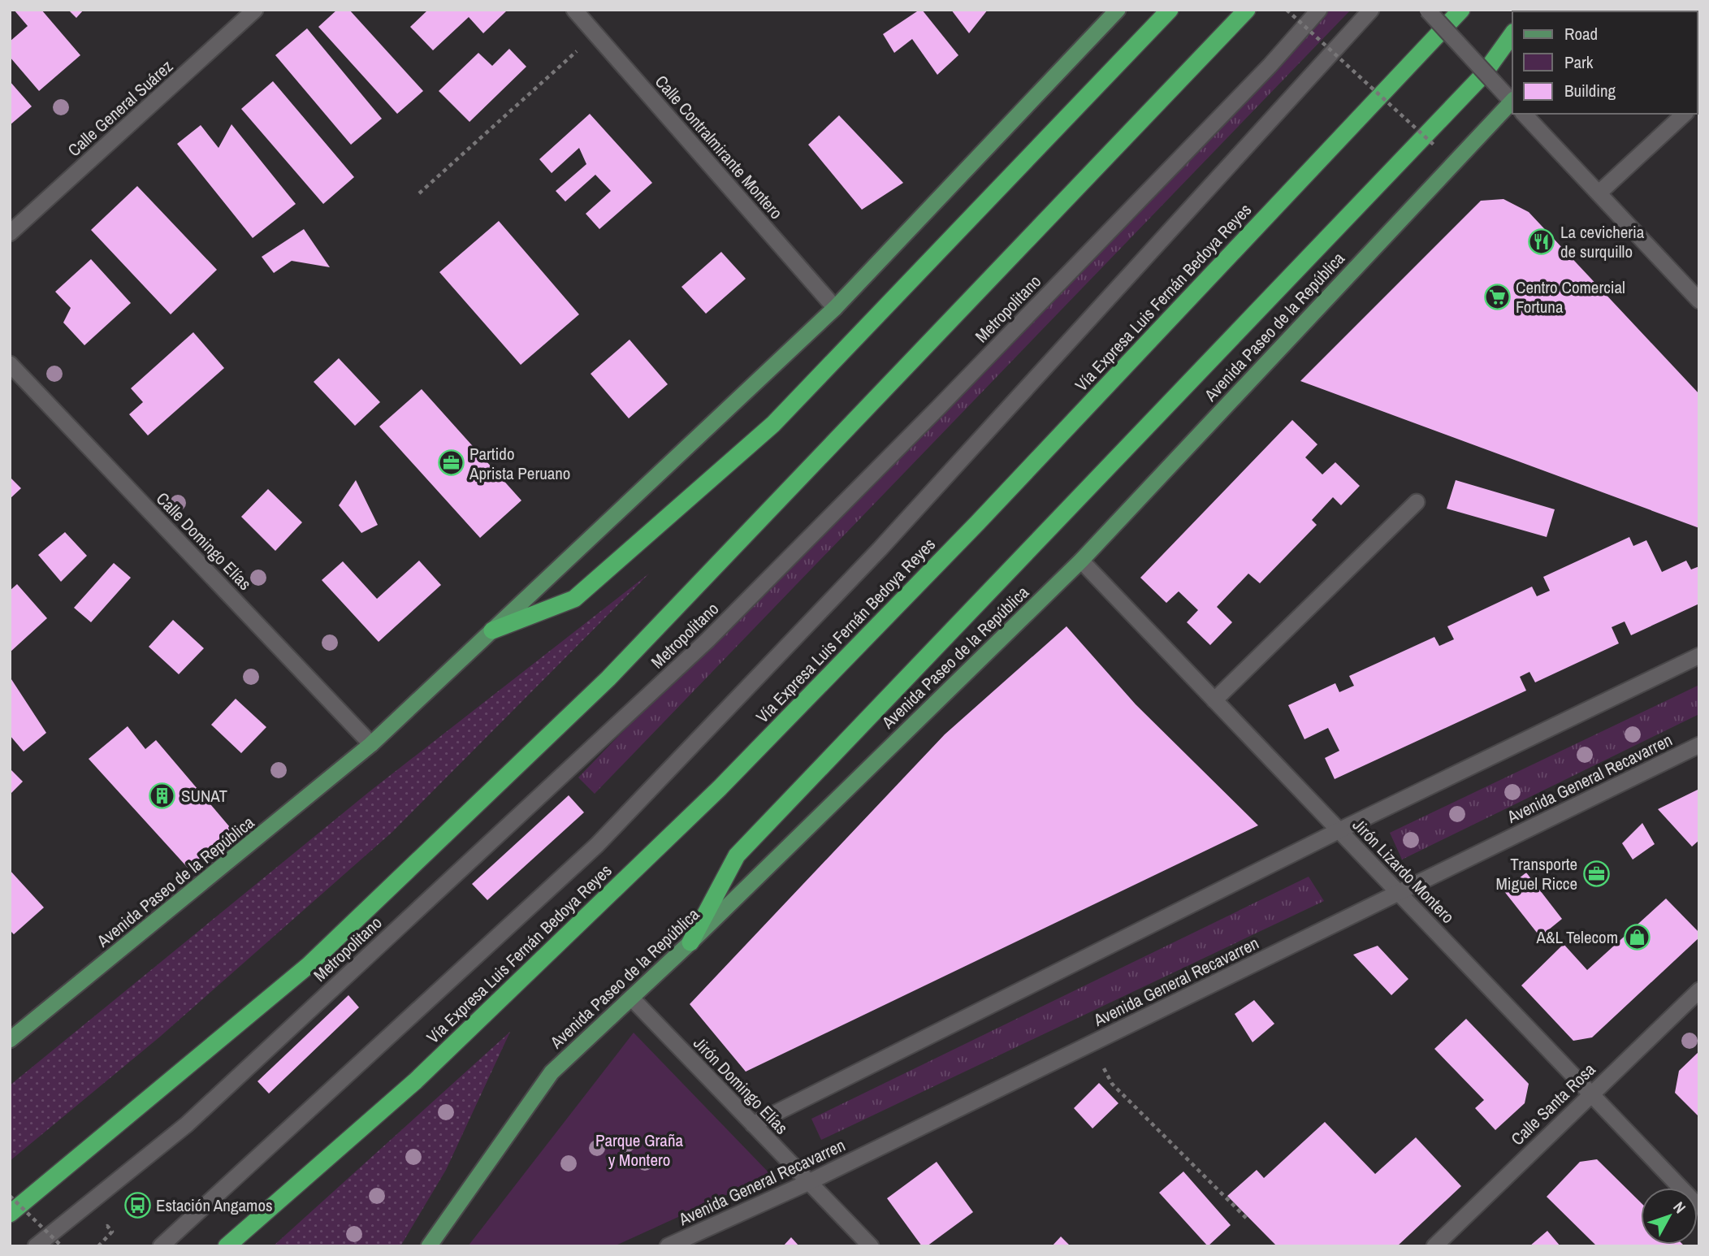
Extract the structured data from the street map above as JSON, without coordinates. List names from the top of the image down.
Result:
{
  "streets": {
    "highway": ["Vía Expresa Luis Fernán Bedoya Reyes"],
    "main road": ["Avenida Paseo de la República"],
    "street": [
      "Calle General Suárez",
      "Calle Contralmirante Montero",
      "Metropolitano",
      "Calle Domingo Elías",
      "Avenida General Recavarren",
      "Jirón Lizardo Montero",
      "Jirón Domingo Elías",
      "Calle Santa Rosa"
    ]
  },
  "crossings": [
    ["Calle Contralmirante Montero", "Avenida Paseo de la República"],
    ["Avenida Paseo de la República", "Calle Domingo Elías"],
    ["Avenida Paseo de la República", "Jirón Lizardo Montero"],
    ["Avenida Paseo de la República", "Jirón Domingo Elías"],
    ["Avenida General Recavarren", "Jirón Lizardo Montero"],
    ["Avenida General Recavarren", "Jirón Domingo Elías"],
    ["Jirón Lizardo Montero", "Calle Santa Rosa"]
  ],
  "parks": ["Parque Graña y Montero"],
  "places": {
    "restaurant": ["La cevicheria de surquillo"],
    "supermarket": ["Centro Comercial Fortuna"],
    "office": ["Partido Aprista Peruano", "Transporte Miguel Ricce"],
    "building": ["SUNAT"],
    "shop": ["A&L Telecom"],
    "bus stop": ["Estación Angamos"]
  },
  "legend": ["Road", "Park", "Building"],
  "north": "top right"
}
